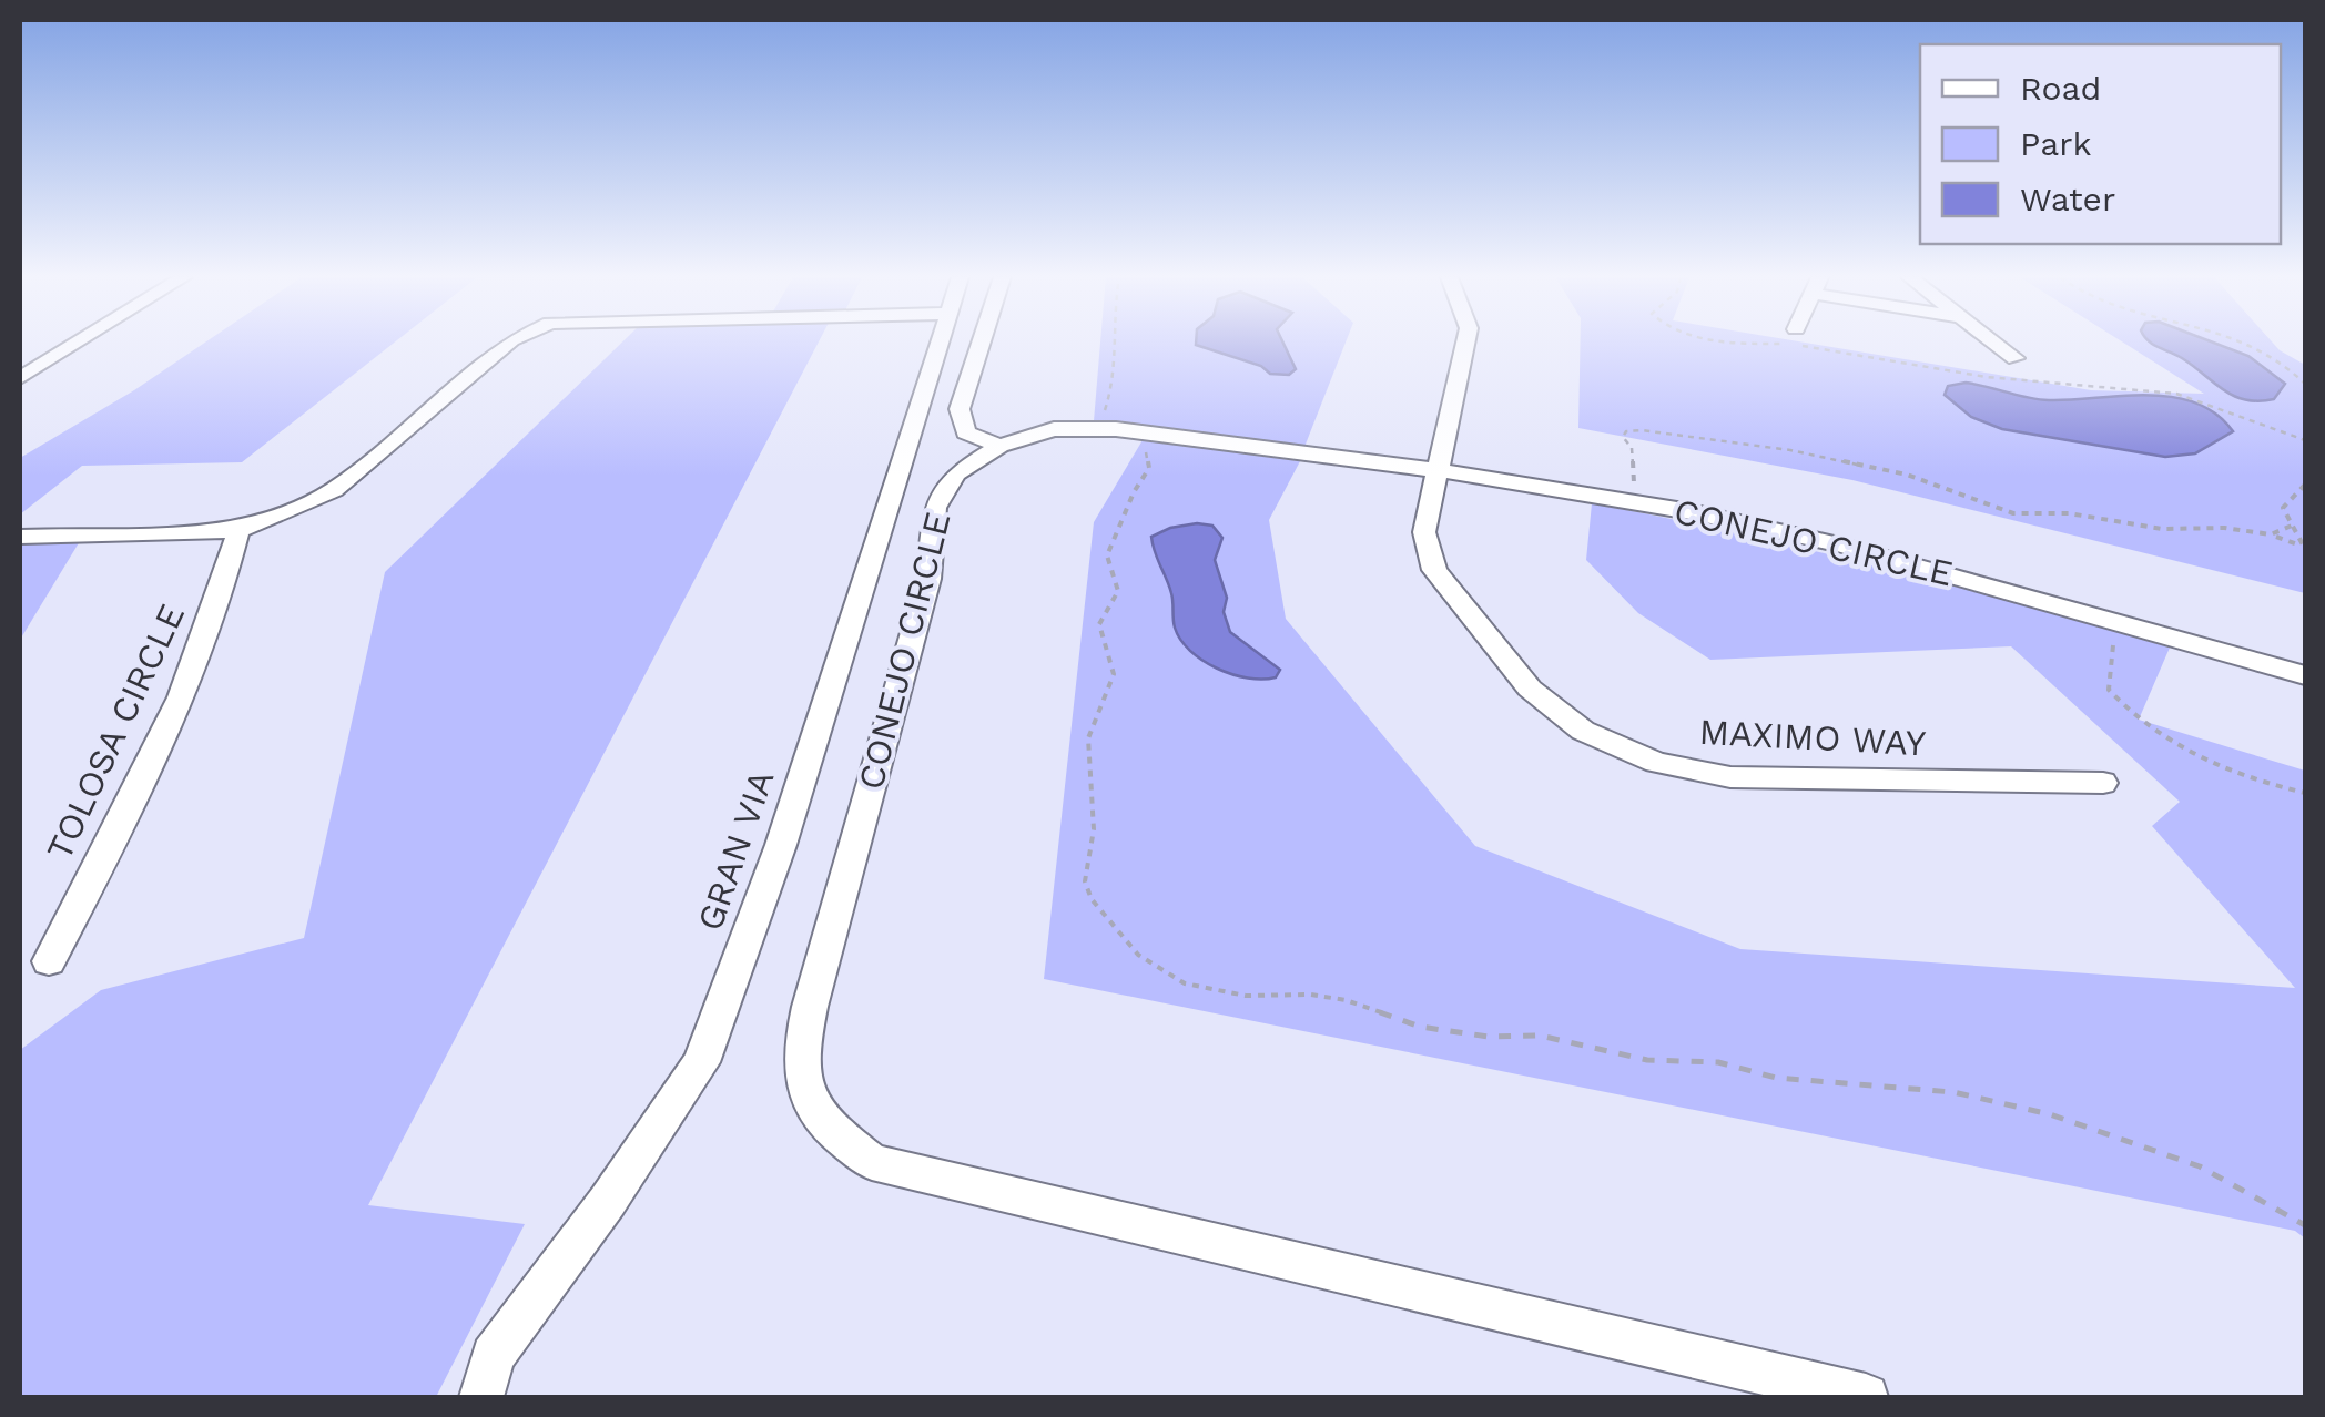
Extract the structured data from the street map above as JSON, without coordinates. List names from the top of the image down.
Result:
{
  "streets": {
    "street": [
      "CONEJO CIRCLE",
      "TOLOSA CIRCLE",
      "MAXIMO WAY",
      "GRAN VIA"
    ]
  },
  "crossings": [
    ["CONEJO CIRCLE", "MAXIMO WAY"]
  ],
  "legend": ["Road", "Park", "Water"]
}
